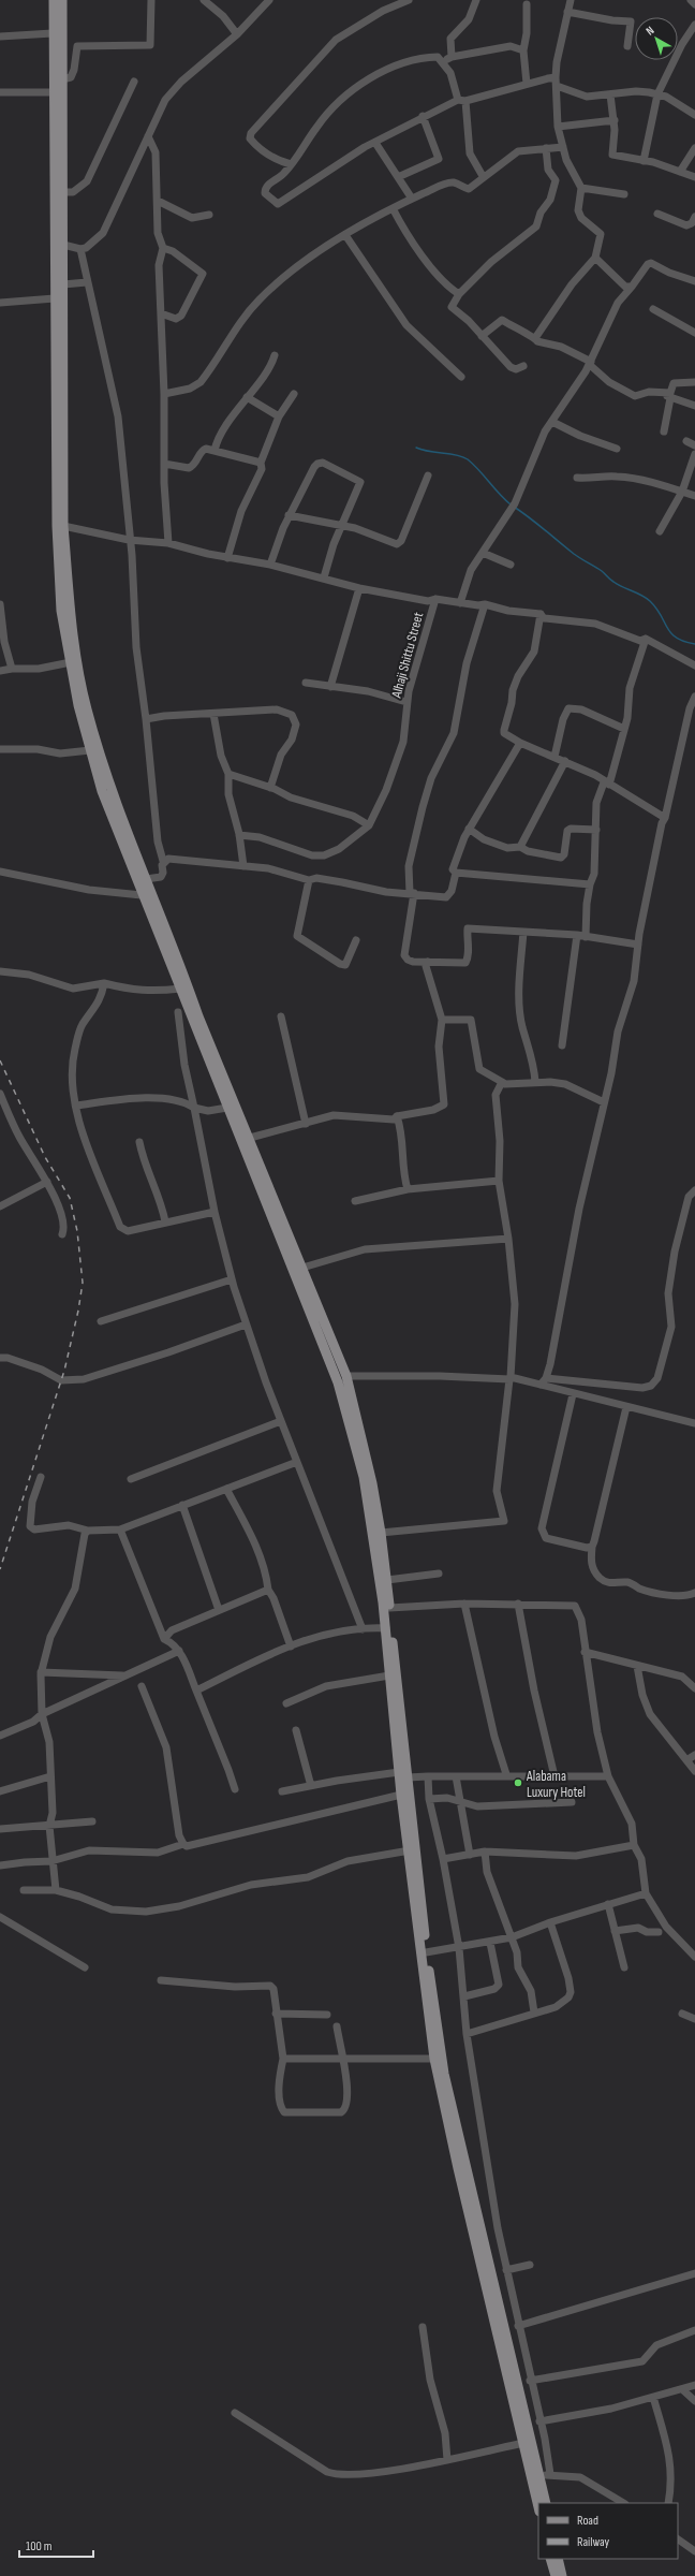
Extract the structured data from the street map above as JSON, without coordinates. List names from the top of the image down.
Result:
{
  "streets": {
    "street": ["Alhaji Shittu Street"]
  },
  "places": ["Alabama Luxury Hotel"],
  "legend": ["Road", "Railway"],
  "scale_bar": "100 m",
  "north": "top left"
}
